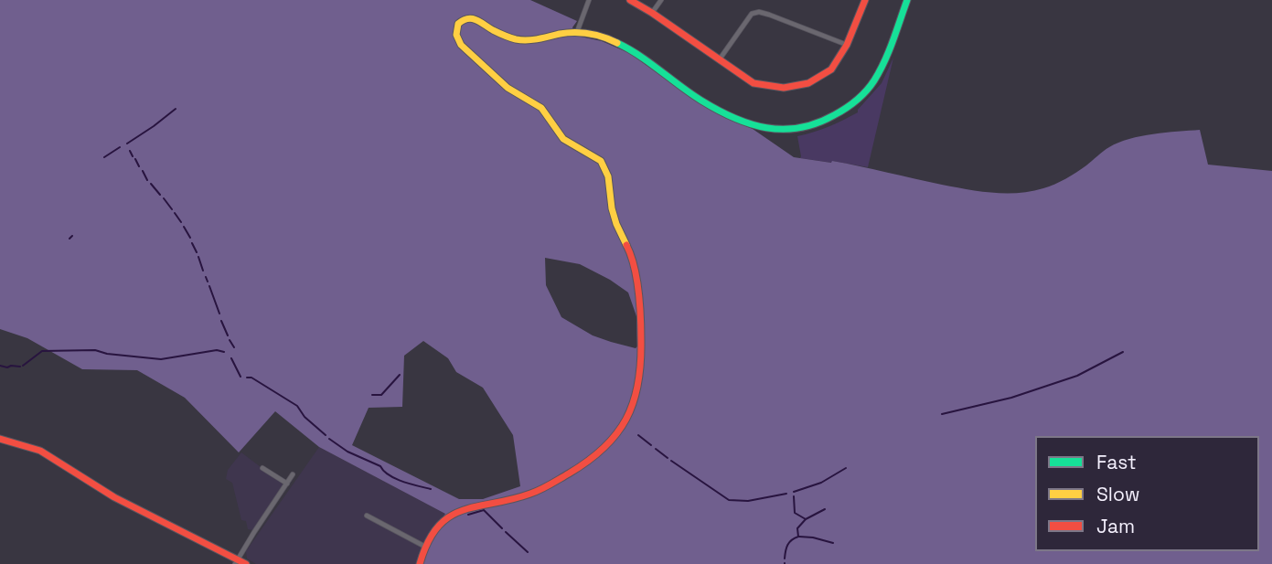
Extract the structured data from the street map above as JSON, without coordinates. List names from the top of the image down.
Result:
{
  "legend": ["Fast", "Slow", "Jam"]
}
